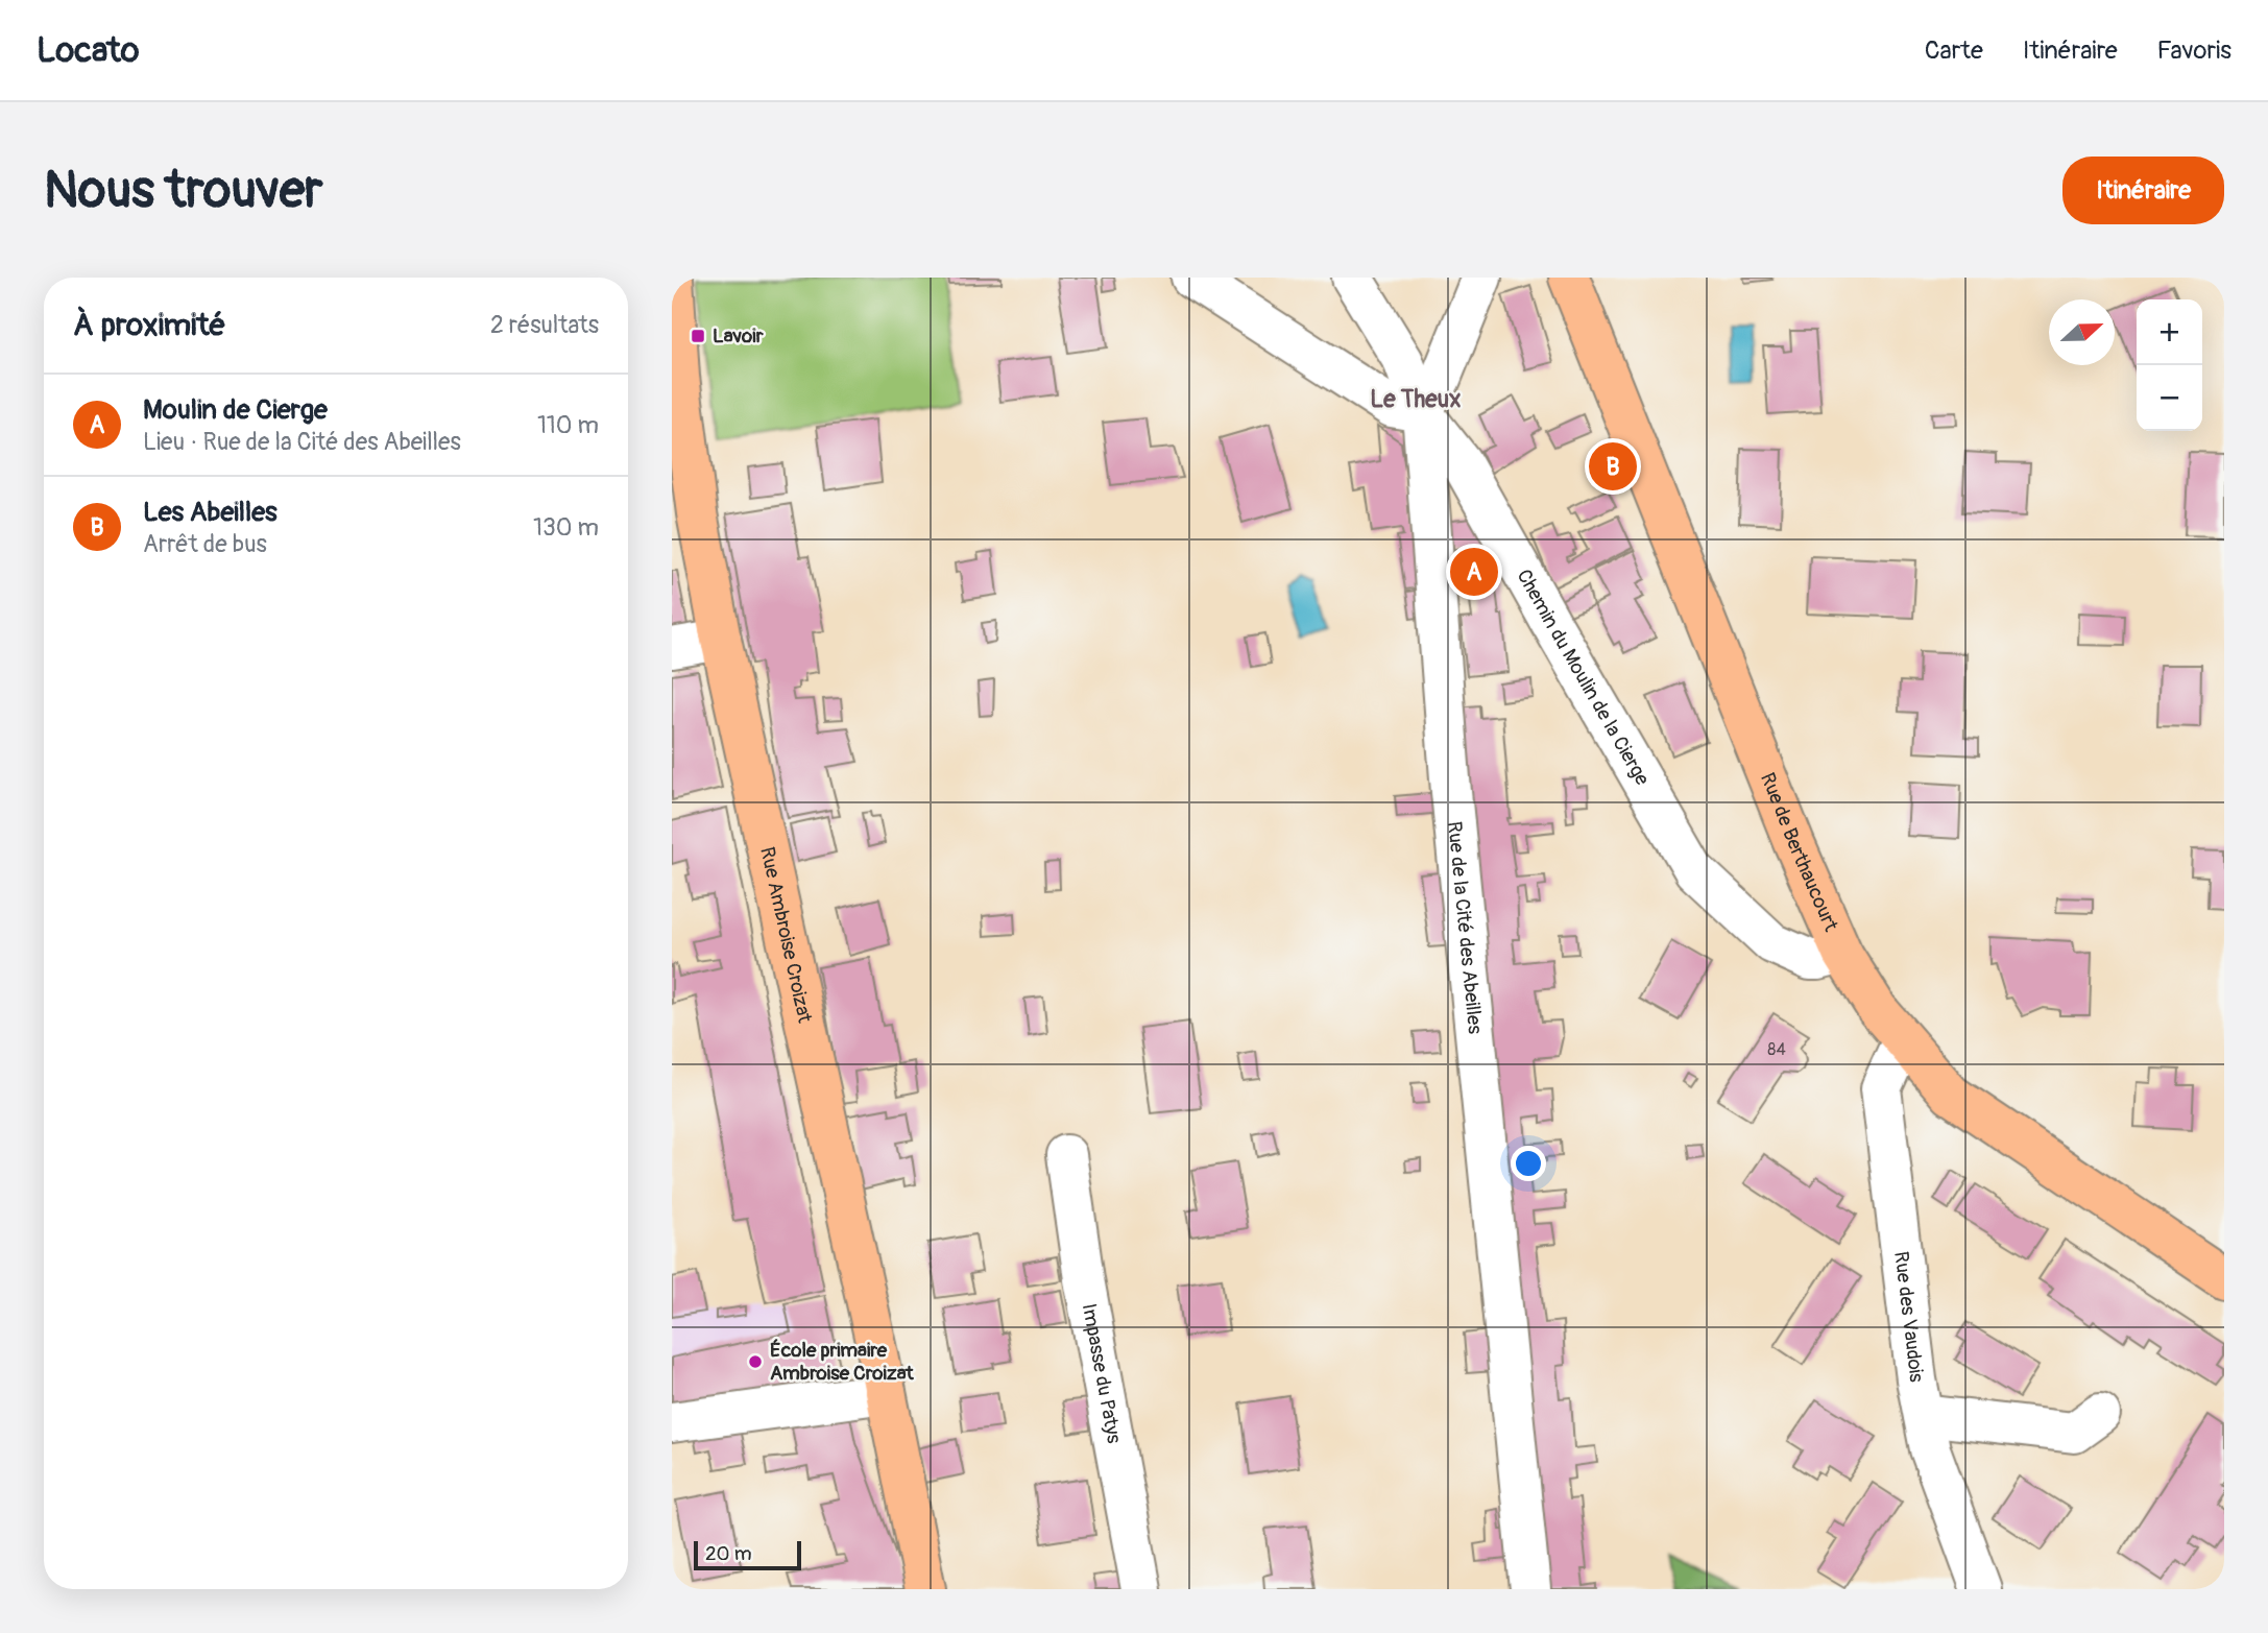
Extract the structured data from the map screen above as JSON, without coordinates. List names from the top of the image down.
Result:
{
  "streets": {
    "main road": ["Rue de Berthaucourt", "Rue Ambroise Croizat"],
    "street": [
      "Chemin du Moulin de la Cierge",
      "Rue de la Cité des Abeilles",
      "Rue des Vaudois",
      "Impasse du Patys"
    ]
  },
  "crossings": [
    ["Chemin du Moulin de la Cierge", "Rue de Berthaucourt"],
    ["Chemin du Moulin de la Cierge", "Rue de la Cité des Abeilles"],
    ["Rue de Berthaucourt", "Rue des Vaudois"]
  ],
  "districts": ["Le Theux"],
  "places": {
    "transit": ["Lavoir"],
    "other": ["École primaire Ambroise Croizat"]
  },
  "house_numbers": ["84"],
  "scale_bar": "20 m",
  "north": "right",
  "page": {
    "header": "Locato",
    "nav": ["Carte", "Itinéraire", "Favoris"],
    "buttons": "Itinéraire",
    "title": "Nous trouver",
    "heading": ["À proximité", "2 résultats"],
    "map_buttons": ["+", "−"],
    "list": [
      {
        "mark": "A",
        "name": "Moulin de Cierge",
        "note": "Lieu · Rue de la Cité des Abeilles",
        "value": "110 m"
      },
      {
        "mark": "B",
        "name": "Les Abeilles",
        "note": "Arrêt de bus",
        "value": "130 m"
      }
    ],
    "pins": ["B", "A"],
    "scale": "20 m"
  }
}
